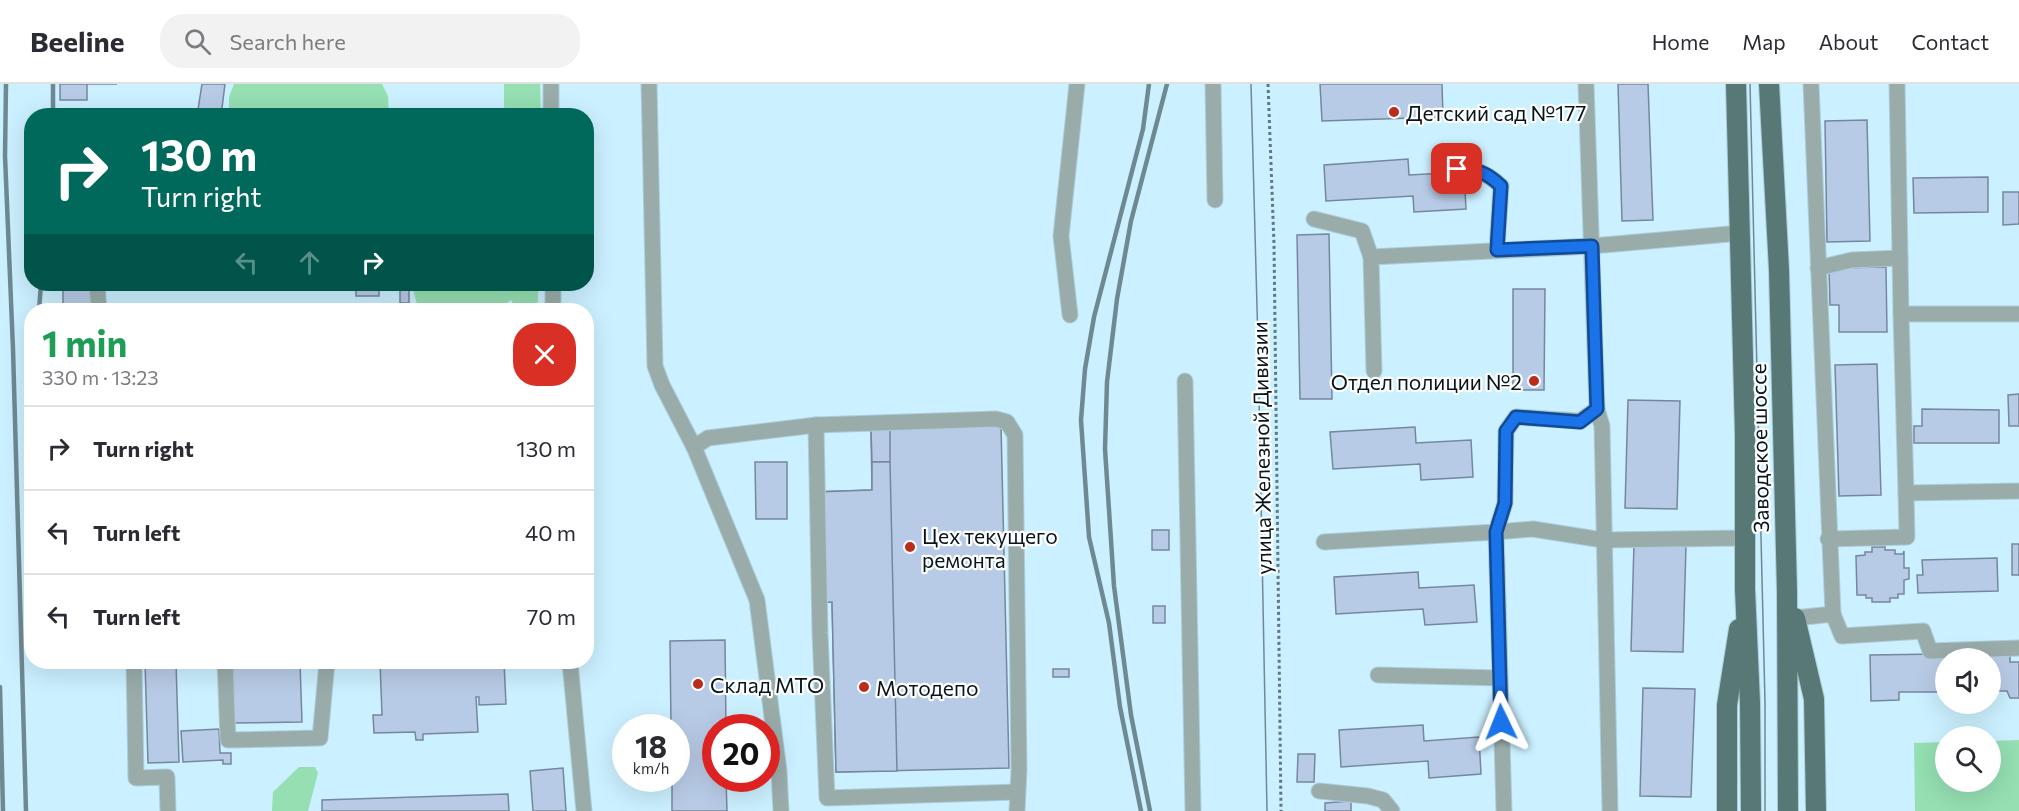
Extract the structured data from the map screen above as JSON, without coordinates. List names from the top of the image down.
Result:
{
  "streets": {
    "main road": ["Заводское шоссе"],
    "path": ["улица Железной Дивизии"]
  },
  "places": [
    "Детский сад №177",
    "Отдел полиции №2",
    "Цех текущего ремонта",
    "Склад МТО",
    "Мотодепо"
  ],
  "page": {
    "header": "Beeline",
    "search": "Search here",
    "nav": [
      "Home",
      "Map",
      "About",
      "Contact"
    ],
    "turn": ["130 m", "Turn right"],
    "heading": ["1 min", "330 m · 13:23"],
    "list": [
      {
        "name": "Turn right",
        "value": "130 m"
      },
      {
        "name": "Turn left",
        "value": "40 m"
      },
      {
        "name": "Turn left",
        "value": "70 m"
      }
    ],
    "speed": "18 km/h",
    "limit": "20"
  }
}
